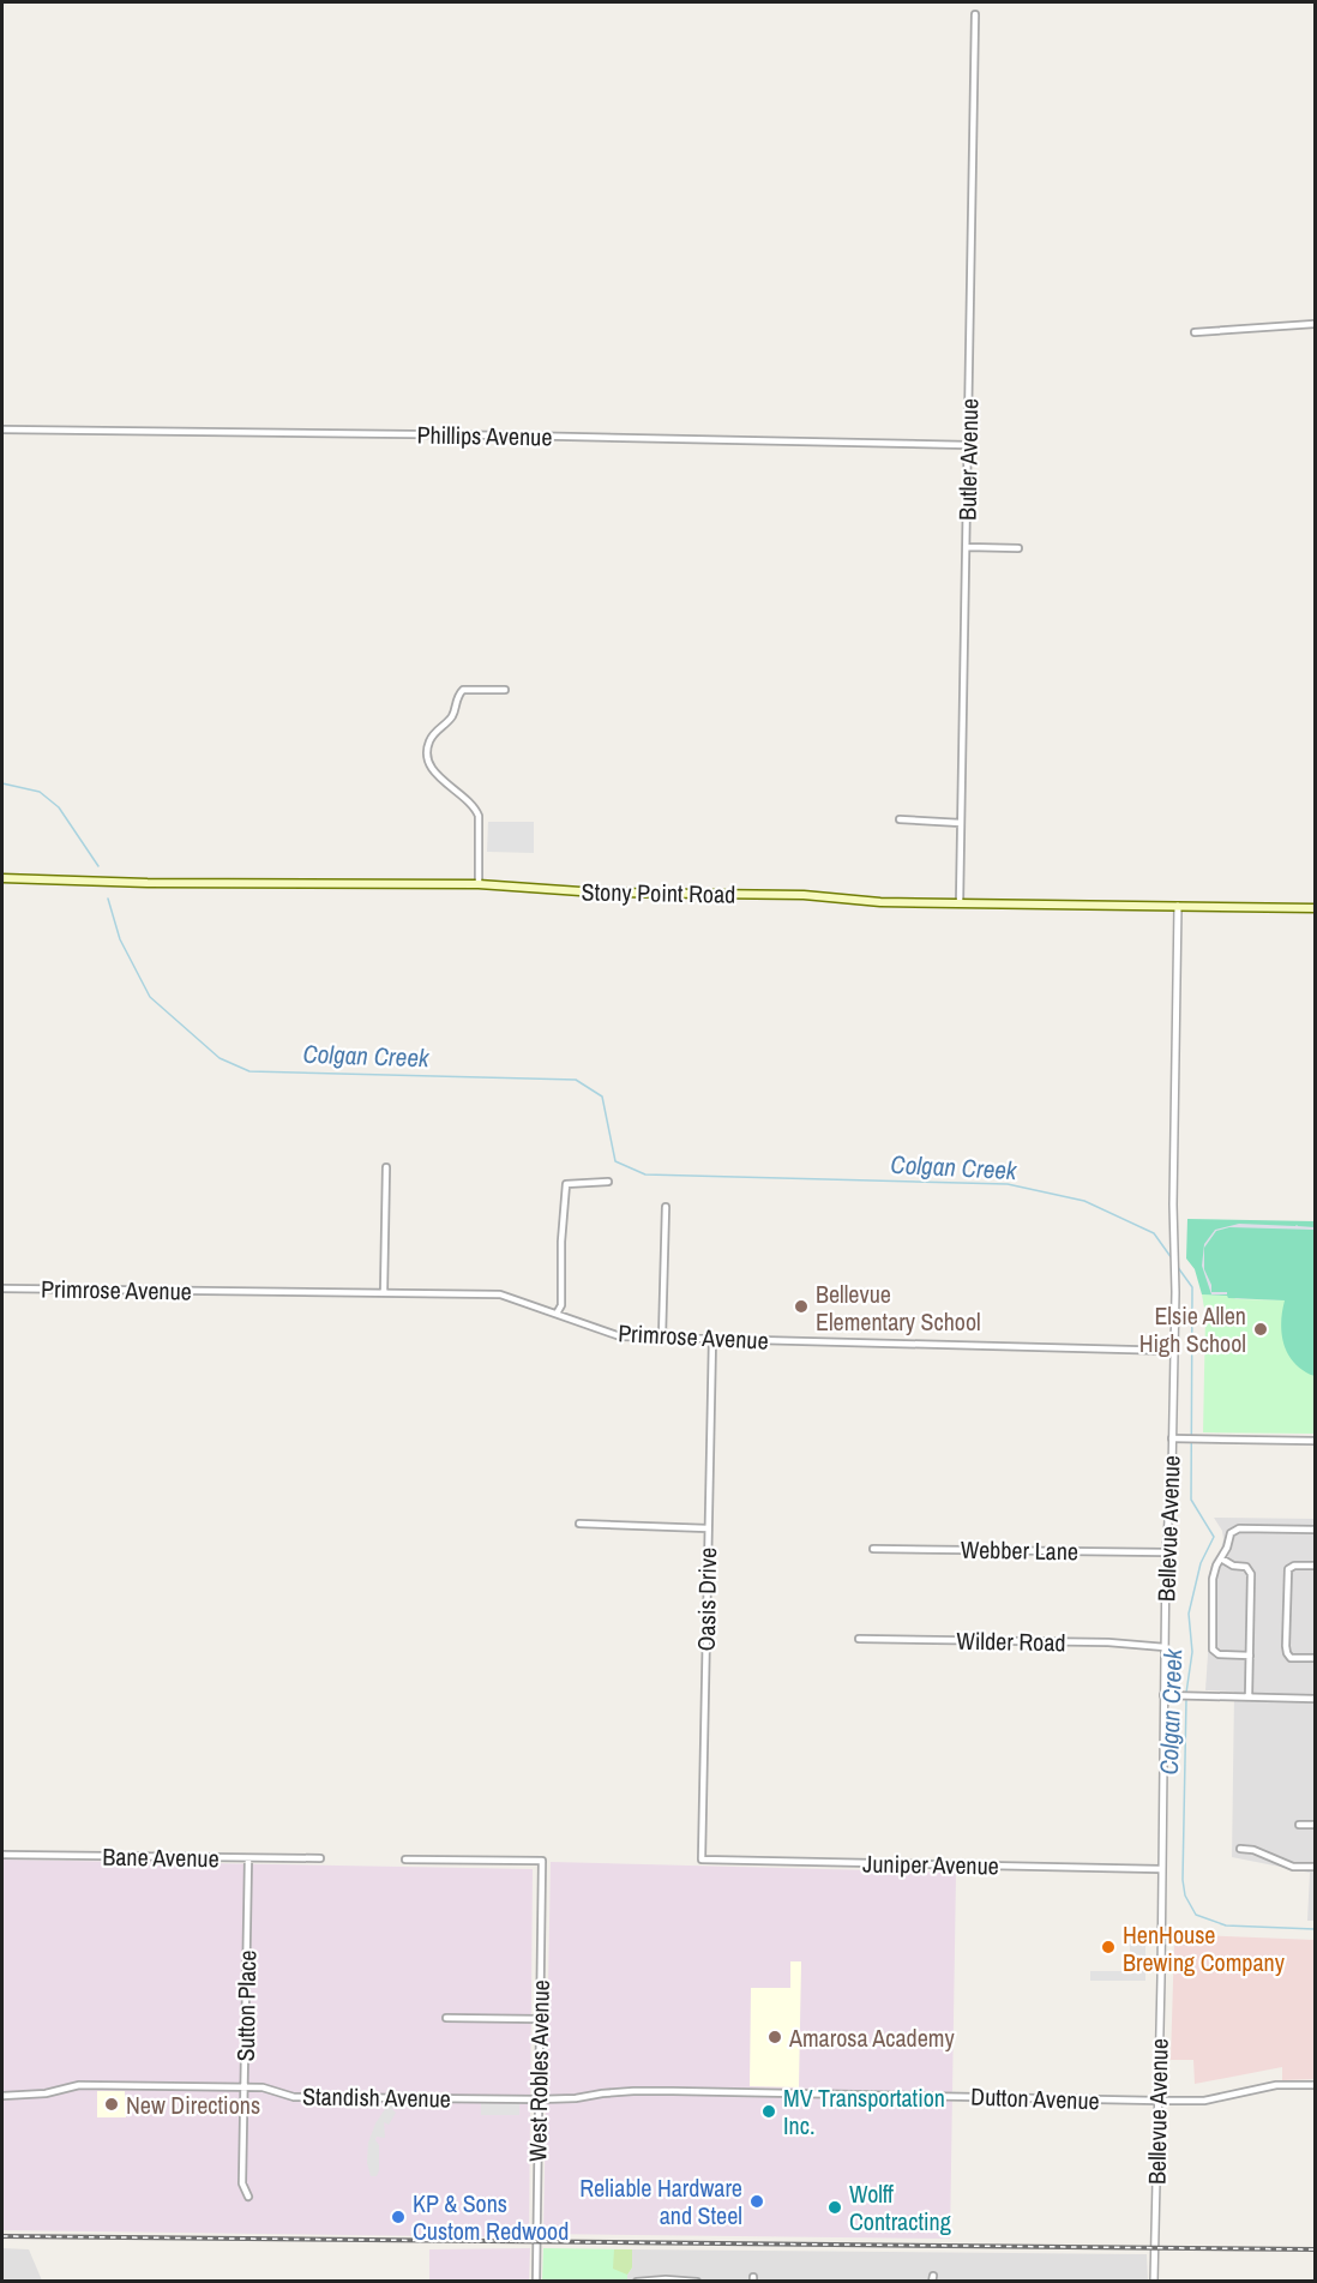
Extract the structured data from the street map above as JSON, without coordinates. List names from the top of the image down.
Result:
{
  "streets": {
    "main road": ["Stony Point Road"],
    "street": [
      "Phillips Avenue",
      "Butler Avenue",
      "Primrose Avenue",
      "Bellevue Avenue",
      "Webber Lane",
      "Oasis Drive",
      "Wilder Road",
      "Bane Avenue",
      "Juniper Avenue",
      "Sutton Place",
      "West Robles Avenue",
      "Standish Avenue",
      "Dutton Avenue"
    ]
  },
  "crossings": [
    ["Phillips Avenue", "Butler Avenue"],
    ["Butler Avenue", "Stony Point Road"],
    ["Stony Point Road", "Bellevue Avenue"],
    ["Primrose Avenue", "Bellevue Avenue"],
    ["Primrose Avenue", "Oasis Drive"],
    ["Bellevue Avenue", "Webber Lane"],
    ["Bellevue Avenue", "Wilder Road"],
    ["Bellevue Avenue", "Juniper Avenue"],
    ["Bellevue Avenue", "Dutton Avenue"],
    ["Oasis Drive", "Juniper Avenue"],
    ["Bane Avenue", "Sutton Place"],
    ["Sutton Place", "Standish Avenue"],
    ["West Robles Avenue", "Standish Avenue"],
    ["West Robles Avenue", "Dutton Avenue"],
    ["Standish Avenue", "Dutton Avenue"]
  ],
  "water": ["Colgan Creek"],
  "places": [
    "Bellevue Elementary School",
    "Elsie Allen High School",
    "HenHouse Brewing Company",
    "Amarosa Academy",
    "New Directions",
    "MV Transportation Inc.",
    "Reliable Hardware and Steel",
    "Wolff Contracting",
    "KP & Sons Custom Redwood"
  ]
}
